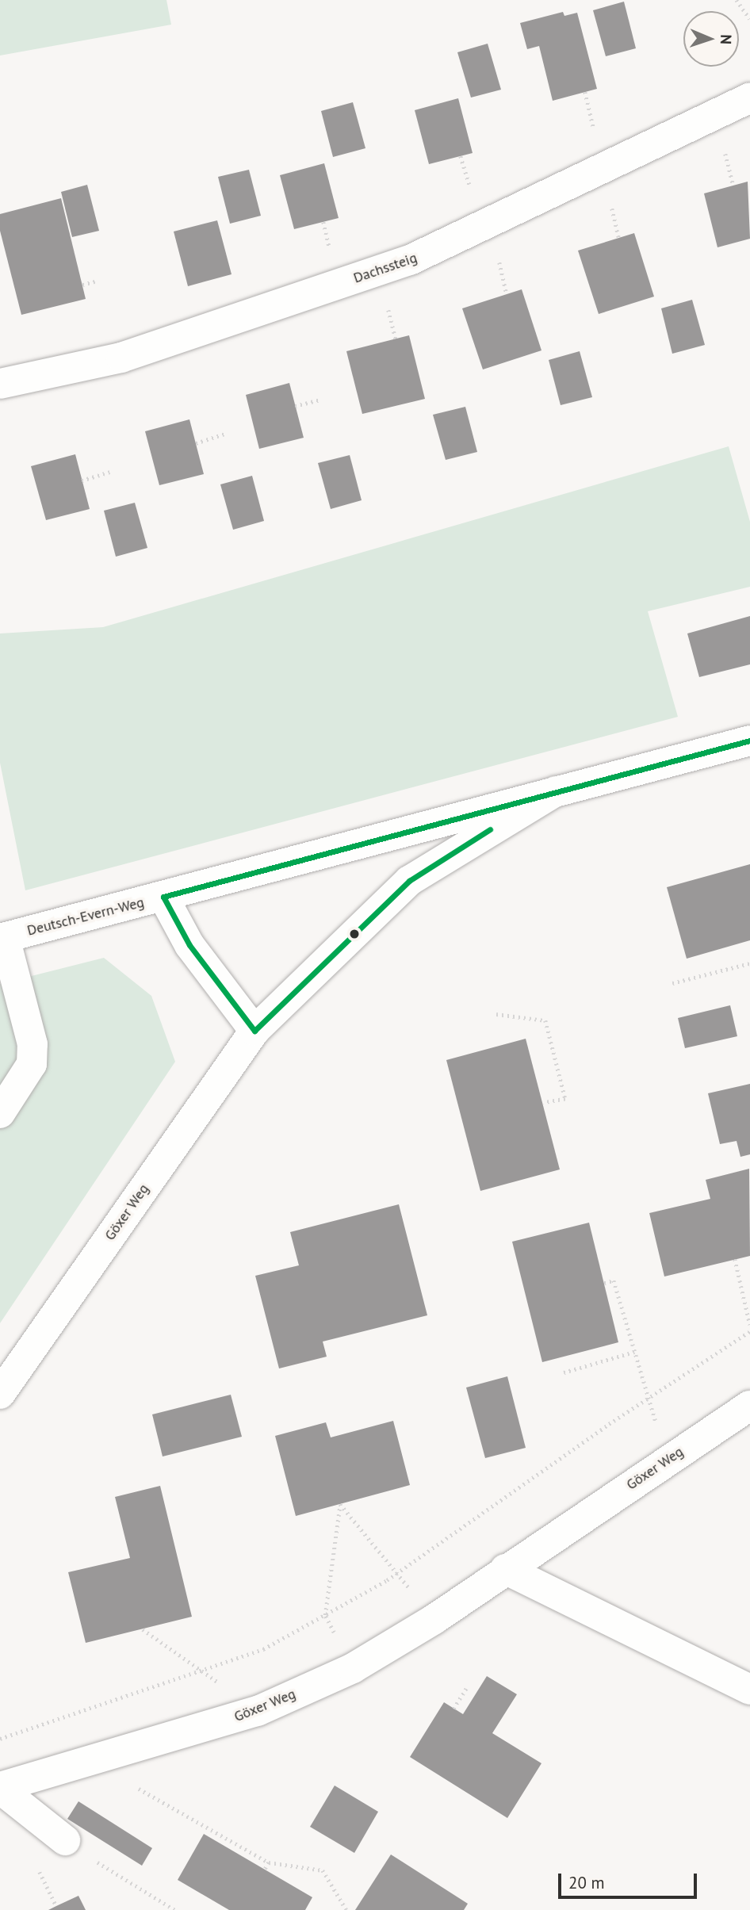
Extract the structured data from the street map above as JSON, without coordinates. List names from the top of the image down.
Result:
{
  "streets": {
    "street": ["Dachssteig", "Deutsch-Evern-Weg", "Göxer Weg"]
  },
  "crossings": [
    ["Deutsch-Evern-Weg", "Göxer Weg"]
  ],
  "scale_bar": "20 m",
  "north": "right"
}
